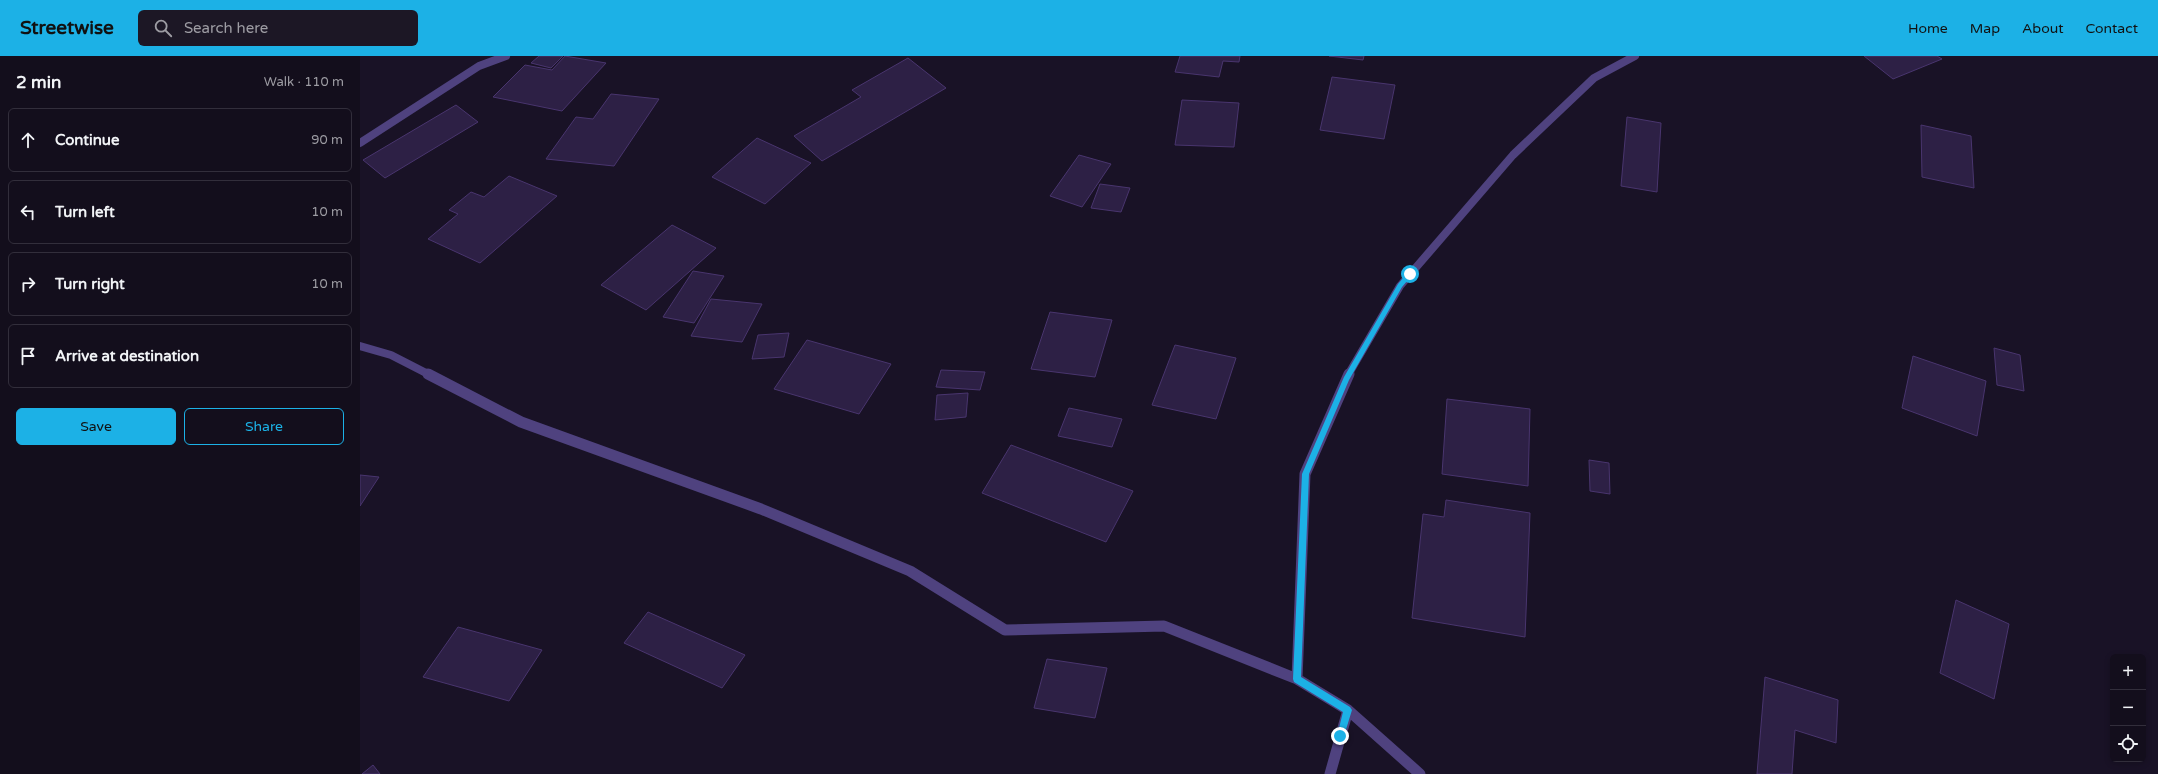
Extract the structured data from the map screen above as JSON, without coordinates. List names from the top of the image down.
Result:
{
  "page": {
    "header": "Streetwise",
    "search": "Search here",
    "nav": [
      "Home",
      "Map",
      "About",
      "Contact"
    ],
    "heading": ["2 min", "Walk · 110 m"],
    "list": [
      ["Continue", "90 m"],
      ["Turn left", "10 m"],
      ["Turn right", "10 m"],
      "Arrive at destination"
    ],
    "buttons": ["Save", "Share"],
    "map_buttons": ["+", "−"]
  }
}
